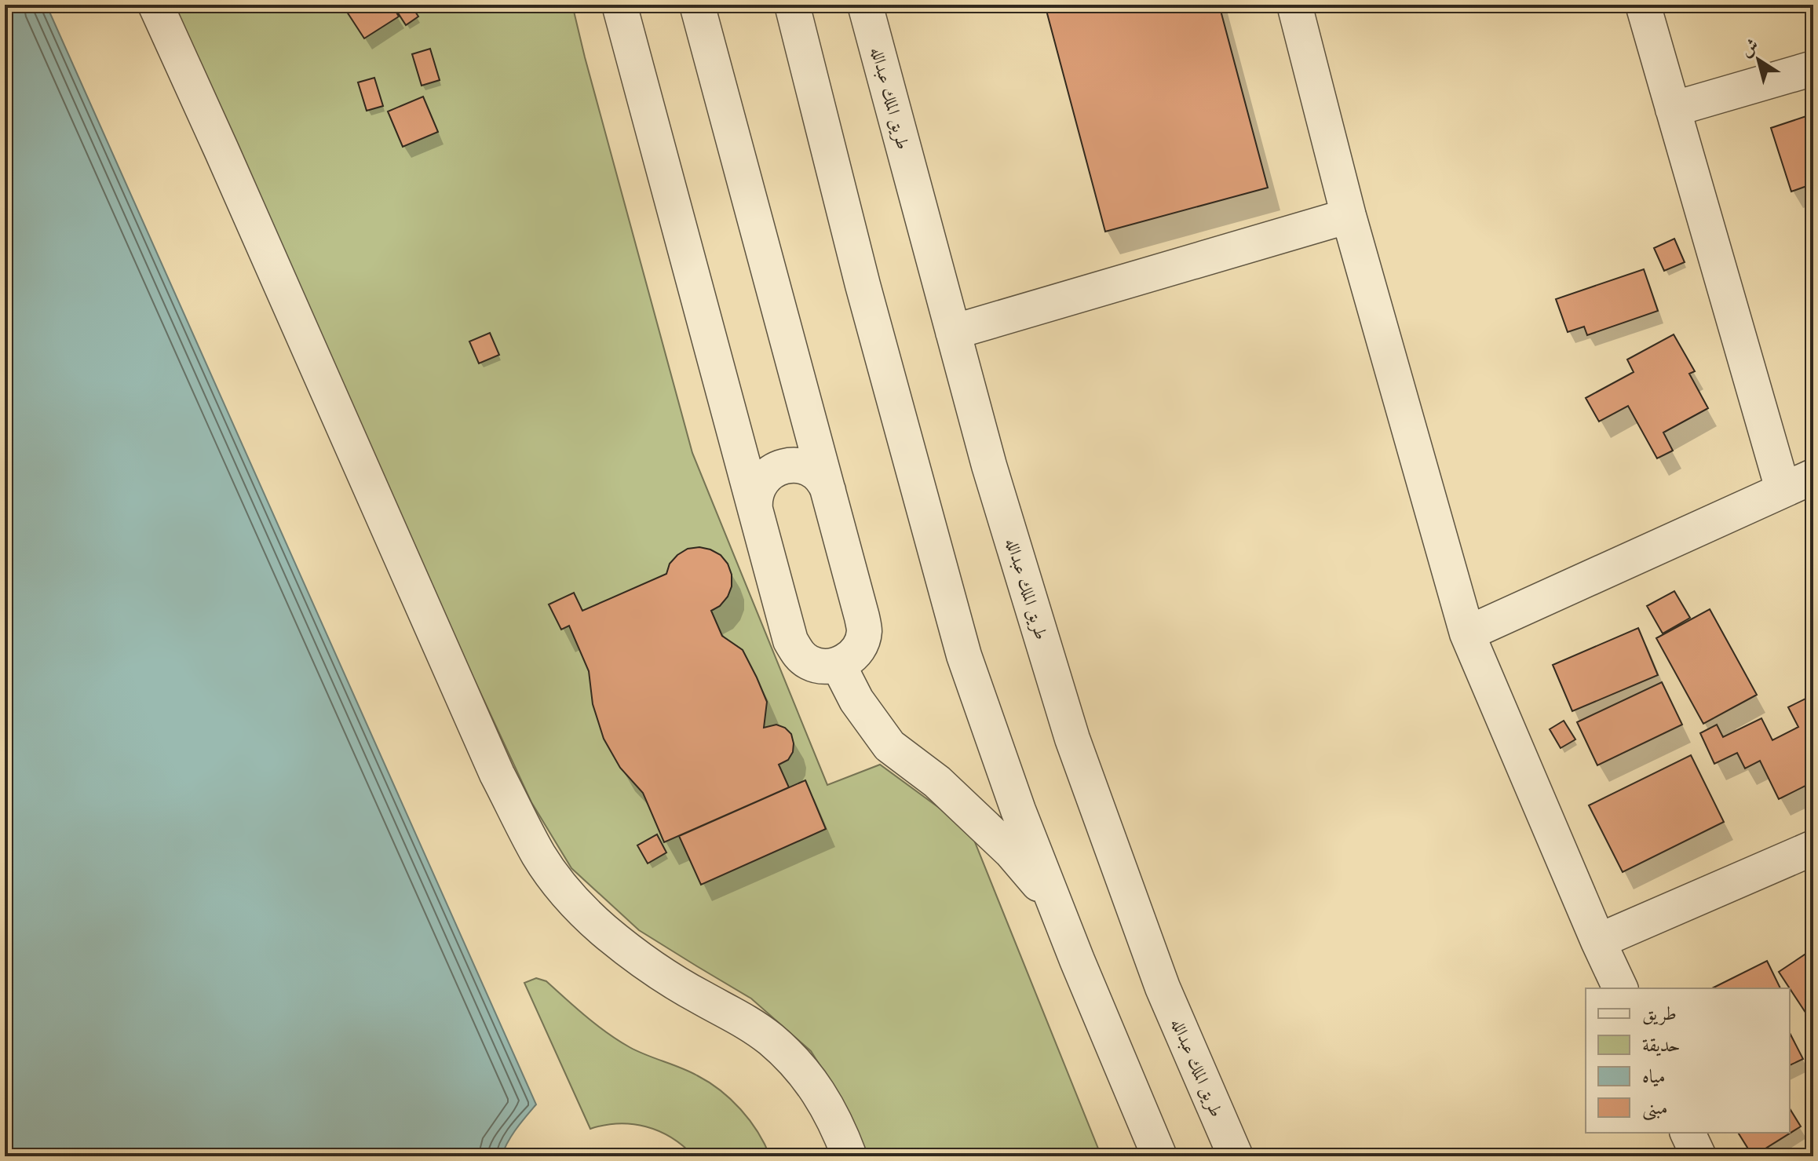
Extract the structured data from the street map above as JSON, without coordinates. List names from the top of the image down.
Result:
{
  "streets": {
    "street": ["طريق الملك عبدالله"]
  },
  "legend": [
    "طريق",
    "حديقة",
    "مياه",
    "مبنى"
  ],
  "north": "top left"
}
